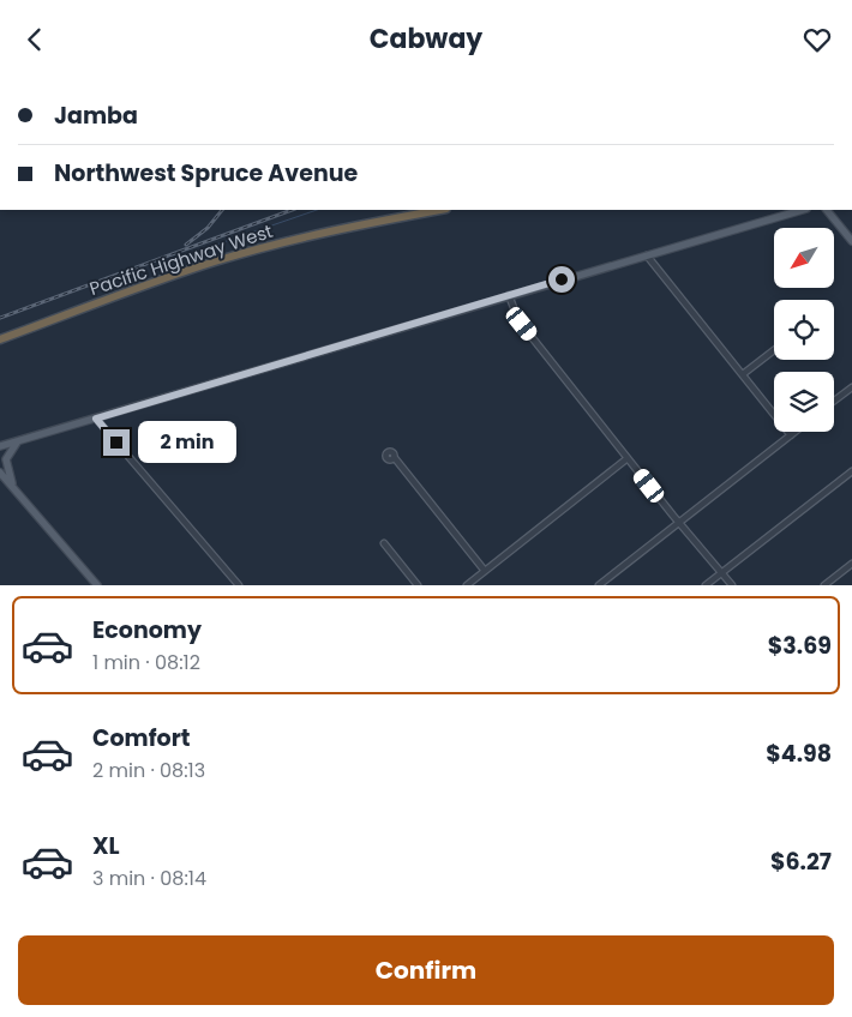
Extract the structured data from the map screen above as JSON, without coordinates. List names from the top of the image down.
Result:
{
  "streets": {
    "highway": ["Pacific Highway West"]
  },
  "north": "bottom left",
  "page": {
    "header": "Cabway",
    "banner": ["Jamba", "Northwest Spruce Avenue"],
    "bubble": "2 min",
    "list": [
      {
        "name": "Economy",
        "note": "1 min · 08:12",
        "value": "$3.69"
      },
      {
        "name": "Comfort",
        "note": "2 min · 08:13",
        "value": "$4.98"
      },
      {
        "name": "XL",
        "note": "3 min · 08:14",
        "value": "$6.27"
      }
    ],
    "buttons": "Confirm"
  }
}
